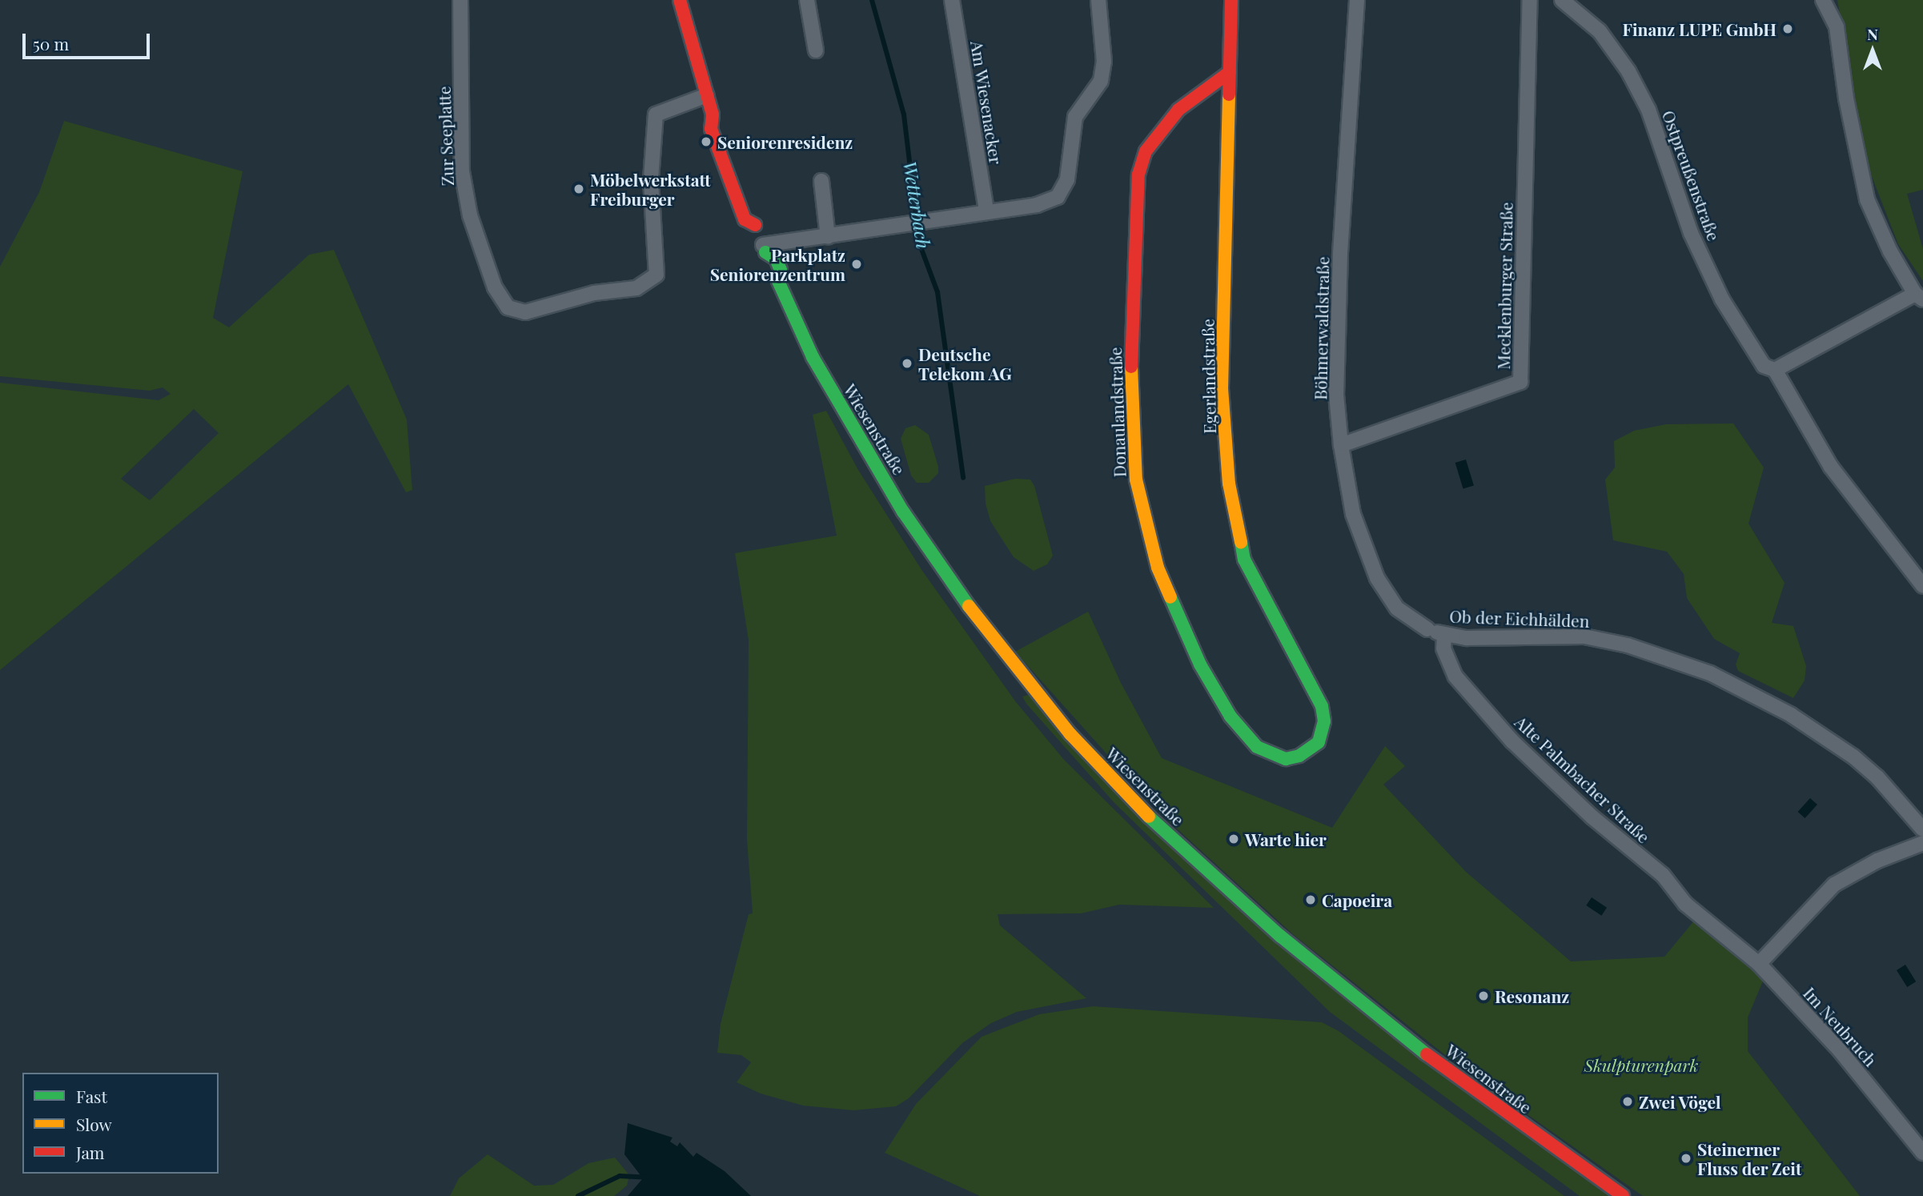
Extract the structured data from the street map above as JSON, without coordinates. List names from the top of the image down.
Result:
{
  "streets": {
    "street": [
      "Am Wiesenacker",
      "Zur Seeplatte",
      "Ostpreußenstraße",
      "Mecklenburger Straße",
      "Böhmerwaldstraße",
      "Egerlandstraße",
      "Donaulandstraße",
      "Wiesenstraße",
      "Ob der Eichhälden",
      "Alte Palmbacher Straße",
      "Im Neubruch"
    ]
  },
  "crossings": [
    ["Zur Seeplatte", "Wiesenstraße"],
    ["Mecklenburger Straße", "Böhmerwaldstraße"],
    ["Böhmerwaldstraße", "Ob der Eichhälden"],
    ["Egerlandstraße", "Donaulandstraße"],
    ["Ob der Eichhälden", "Alte Palmbacher Straße"],
    ["Alte Palmbacher Straße", "Im Neubruch"]
  ],
  "water": ["Wetterbach"],
  "parks": ["Skulpturenpark"],
  "places": [
    "Finanz LUPE GmbH",
    "Seniorenresidenz",
    "Möbelwerkstatt Freiburger",
    "Parkplatz Seniorenzentrum",
    "Deutsche Telekom AG",
    "Warte hier",
    "Capoeira",
    "Resonanz",
    "Zwei Vögel",
    "Steinerner Fluss der Zeit"
  ],
  "legend": ["Fast", "Slow", "Jam"],
  "scale_bar": "50 m",
  "north": "top"
}
